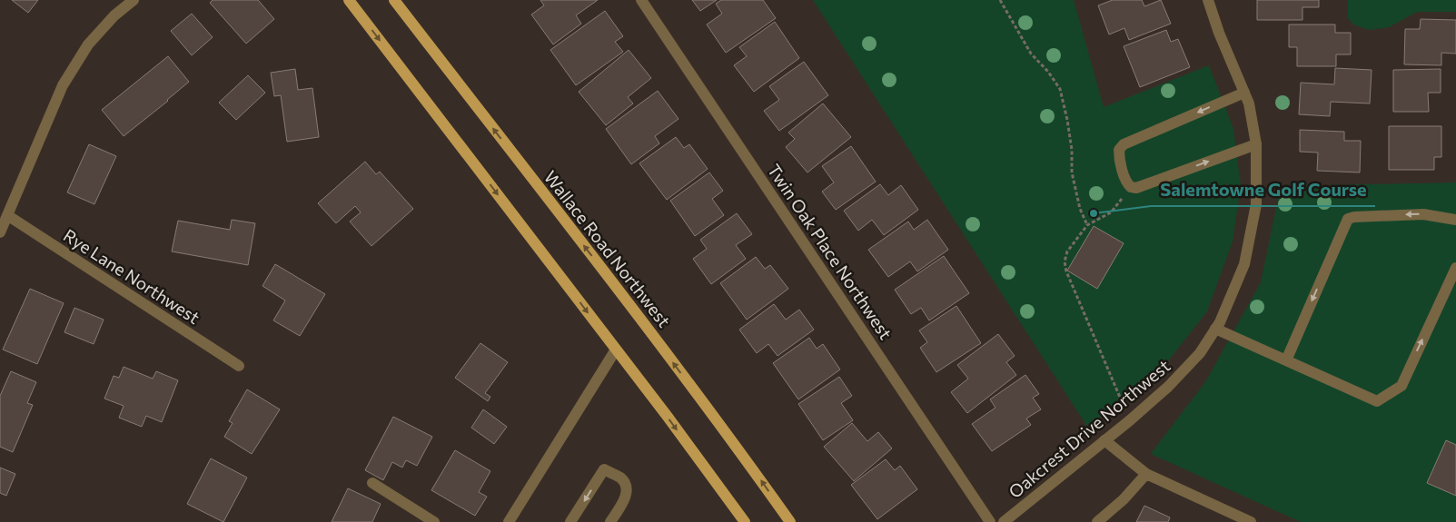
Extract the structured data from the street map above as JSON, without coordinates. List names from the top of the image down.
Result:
{
  "streets": {
    "main road": ["Wallace Road Northwest"],
    "street": ["Twin Oak Place Northwest", "Rye Lane Northwest", "Oakcrest Drive Northwest"]
  },
  "places": ["Salemtowne Golf Course"]
}
